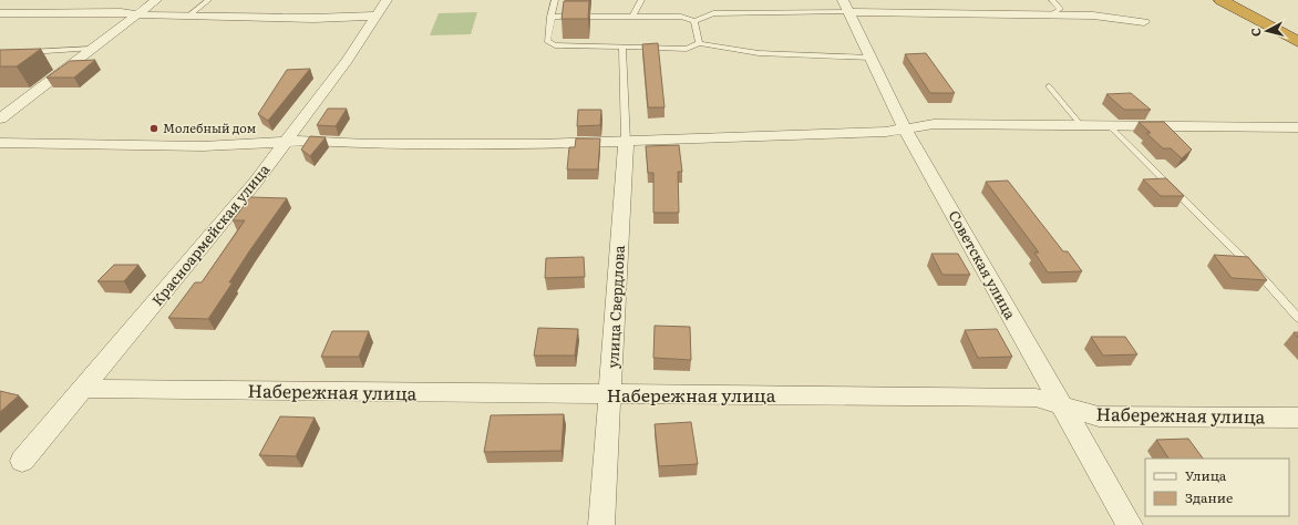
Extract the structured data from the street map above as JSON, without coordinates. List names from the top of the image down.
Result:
{
  "streets": {
    "street": [
      "Красноармейская улица",
      "Советская улица",
      "улица Свердлова",
      "Набережная улица"
    ]
  },
  "crossings": [
    ["Красноармейская улица", "Набережная улица"],
    ["Советская улица", "Набережная улица"],
    ["улица Свердлова", "Набережная улица"]
  ],
  "places": ["Молебный дом"],
  "legend": ["Улица", "Здание"],
  "north": "left"
}
